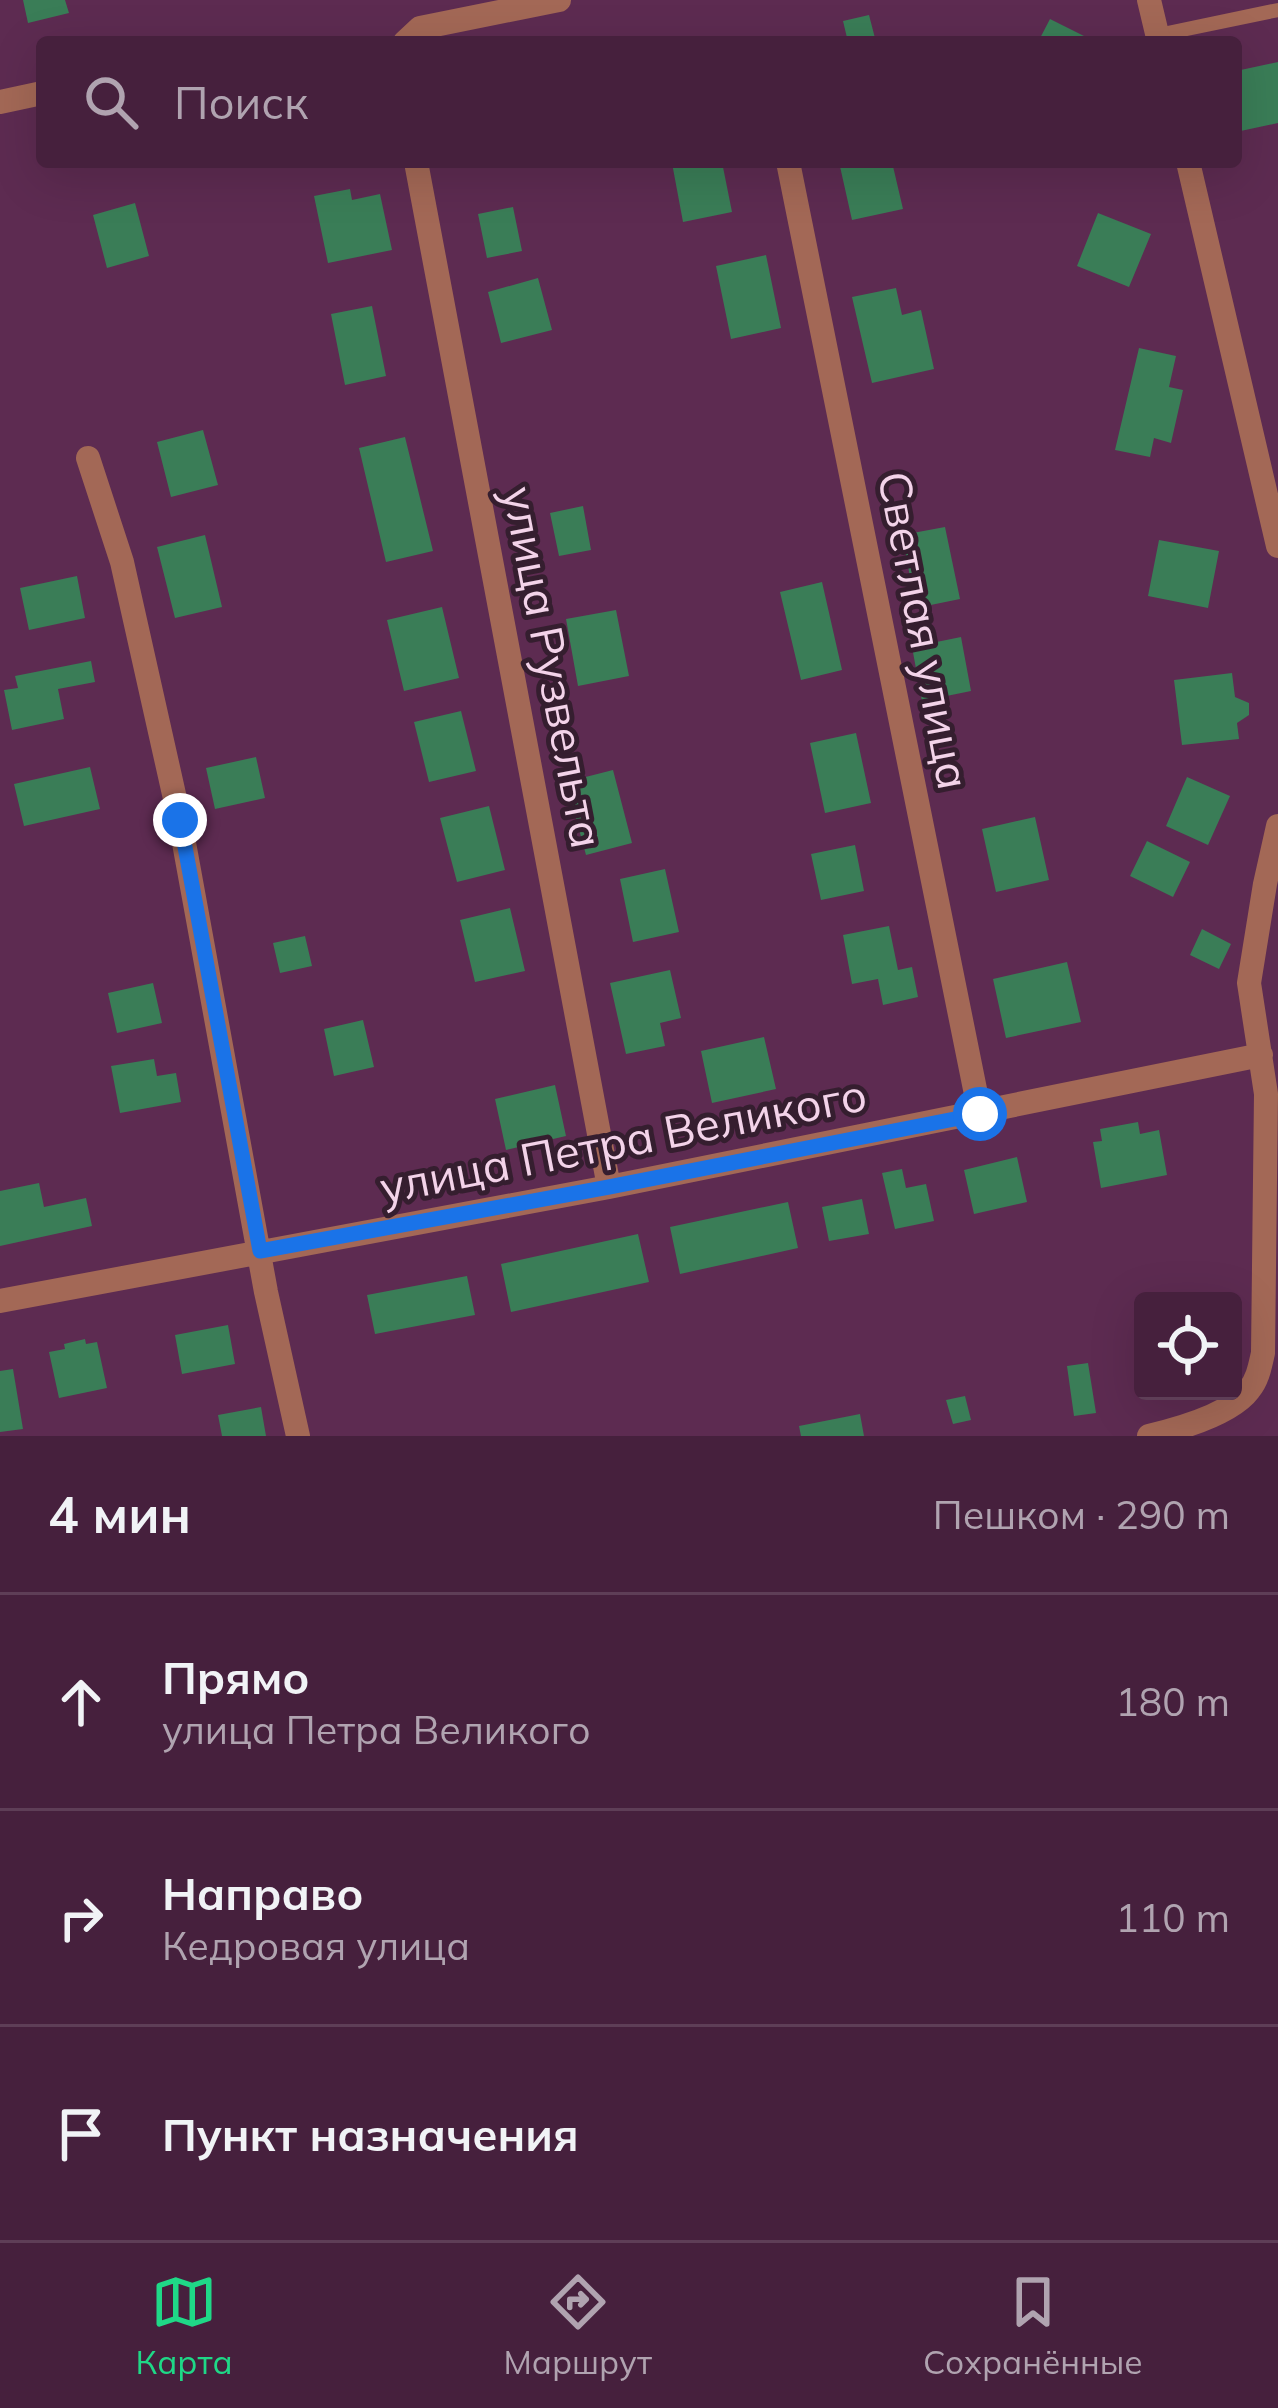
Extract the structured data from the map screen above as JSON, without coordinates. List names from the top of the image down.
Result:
{
  "streets": {
    "street": ["Светлая улица", "улица Рузвельта", "улица Петра Великого"]
  },
  "crossings": [
    ["Светлая улица", "улица Петра Великого"],
    ["улица Рузвельта", "улица Петра Великого"]
  ],
  "page": {
    "search": "Поиск",
    "heading": ["4 мин", "Пешком · 290 m"],
    "list": [
      ["Прямо", "улица Петра Великого", "180 m"],
      ["Направо", "Кедровая улица", "110 m"],
      "Пункт назначения"
    ],
    "nav": ["Карта", "Маршрут", "Сохранённые"]
  }
}
